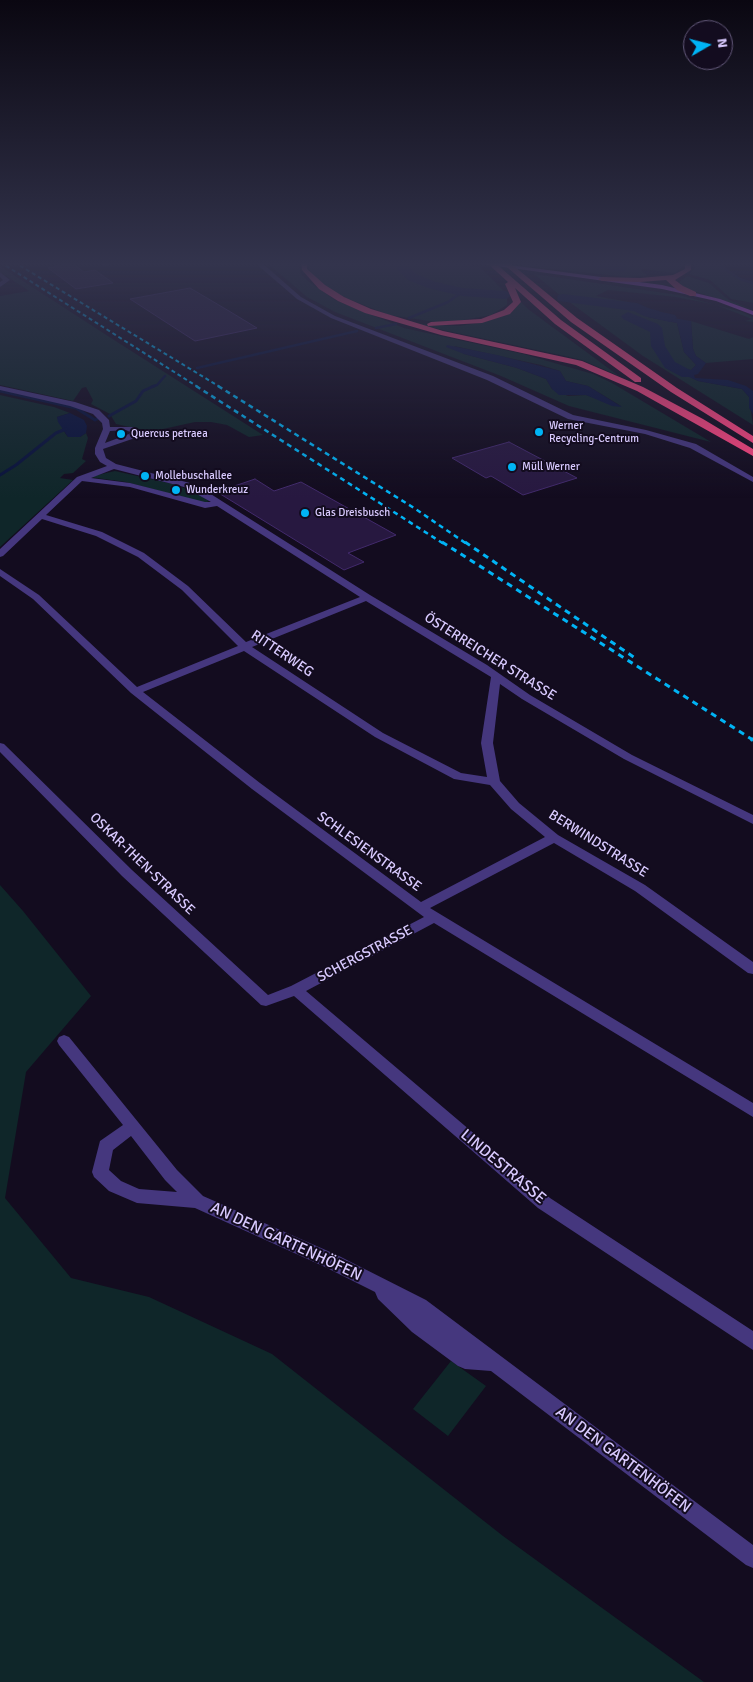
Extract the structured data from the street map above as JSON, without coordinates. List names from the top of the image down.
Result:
{
  "streets": {
    "street": [
      "RITTERWEG",
      "ÖSTERREICHER STRASSE",
      "BERWINDSTRASSE",
      "SCHLESIENSTRASSE",
      "OSKAR-THEN-STRASSE",
      "SCHERGSTRASSE",
      "LINDESTRASSE",
      "AN DEN GARTENHÖFEN"
    ]
  },
  "crossings": [
    ["RITTERWEG", "BERWINDSTRASSE"],
    ["BERWINDSTRASSE", "SCHERGSTRASSE"],
    ["SCHLESIENSTRASSE", "SCHERGSTRASSE"],
    ["OSKAR-THEN-STRASSE", "SCHERGSTRASSE"],
    ["OSKAR-THEN-STRASSE", "LINDESTRASSE"],
    ["SCHERGSTRASSE", "LINDESTRASSE"]
  ],
  "places": [
    "Werner Recycling-Centrum",
    "Quercus petraea",
    "Müll Werner",
    "Mollebuschallee",
    "Wunderkreuz",
    "Glas Dreisbusch"
  ],
  "north": "right"
}
